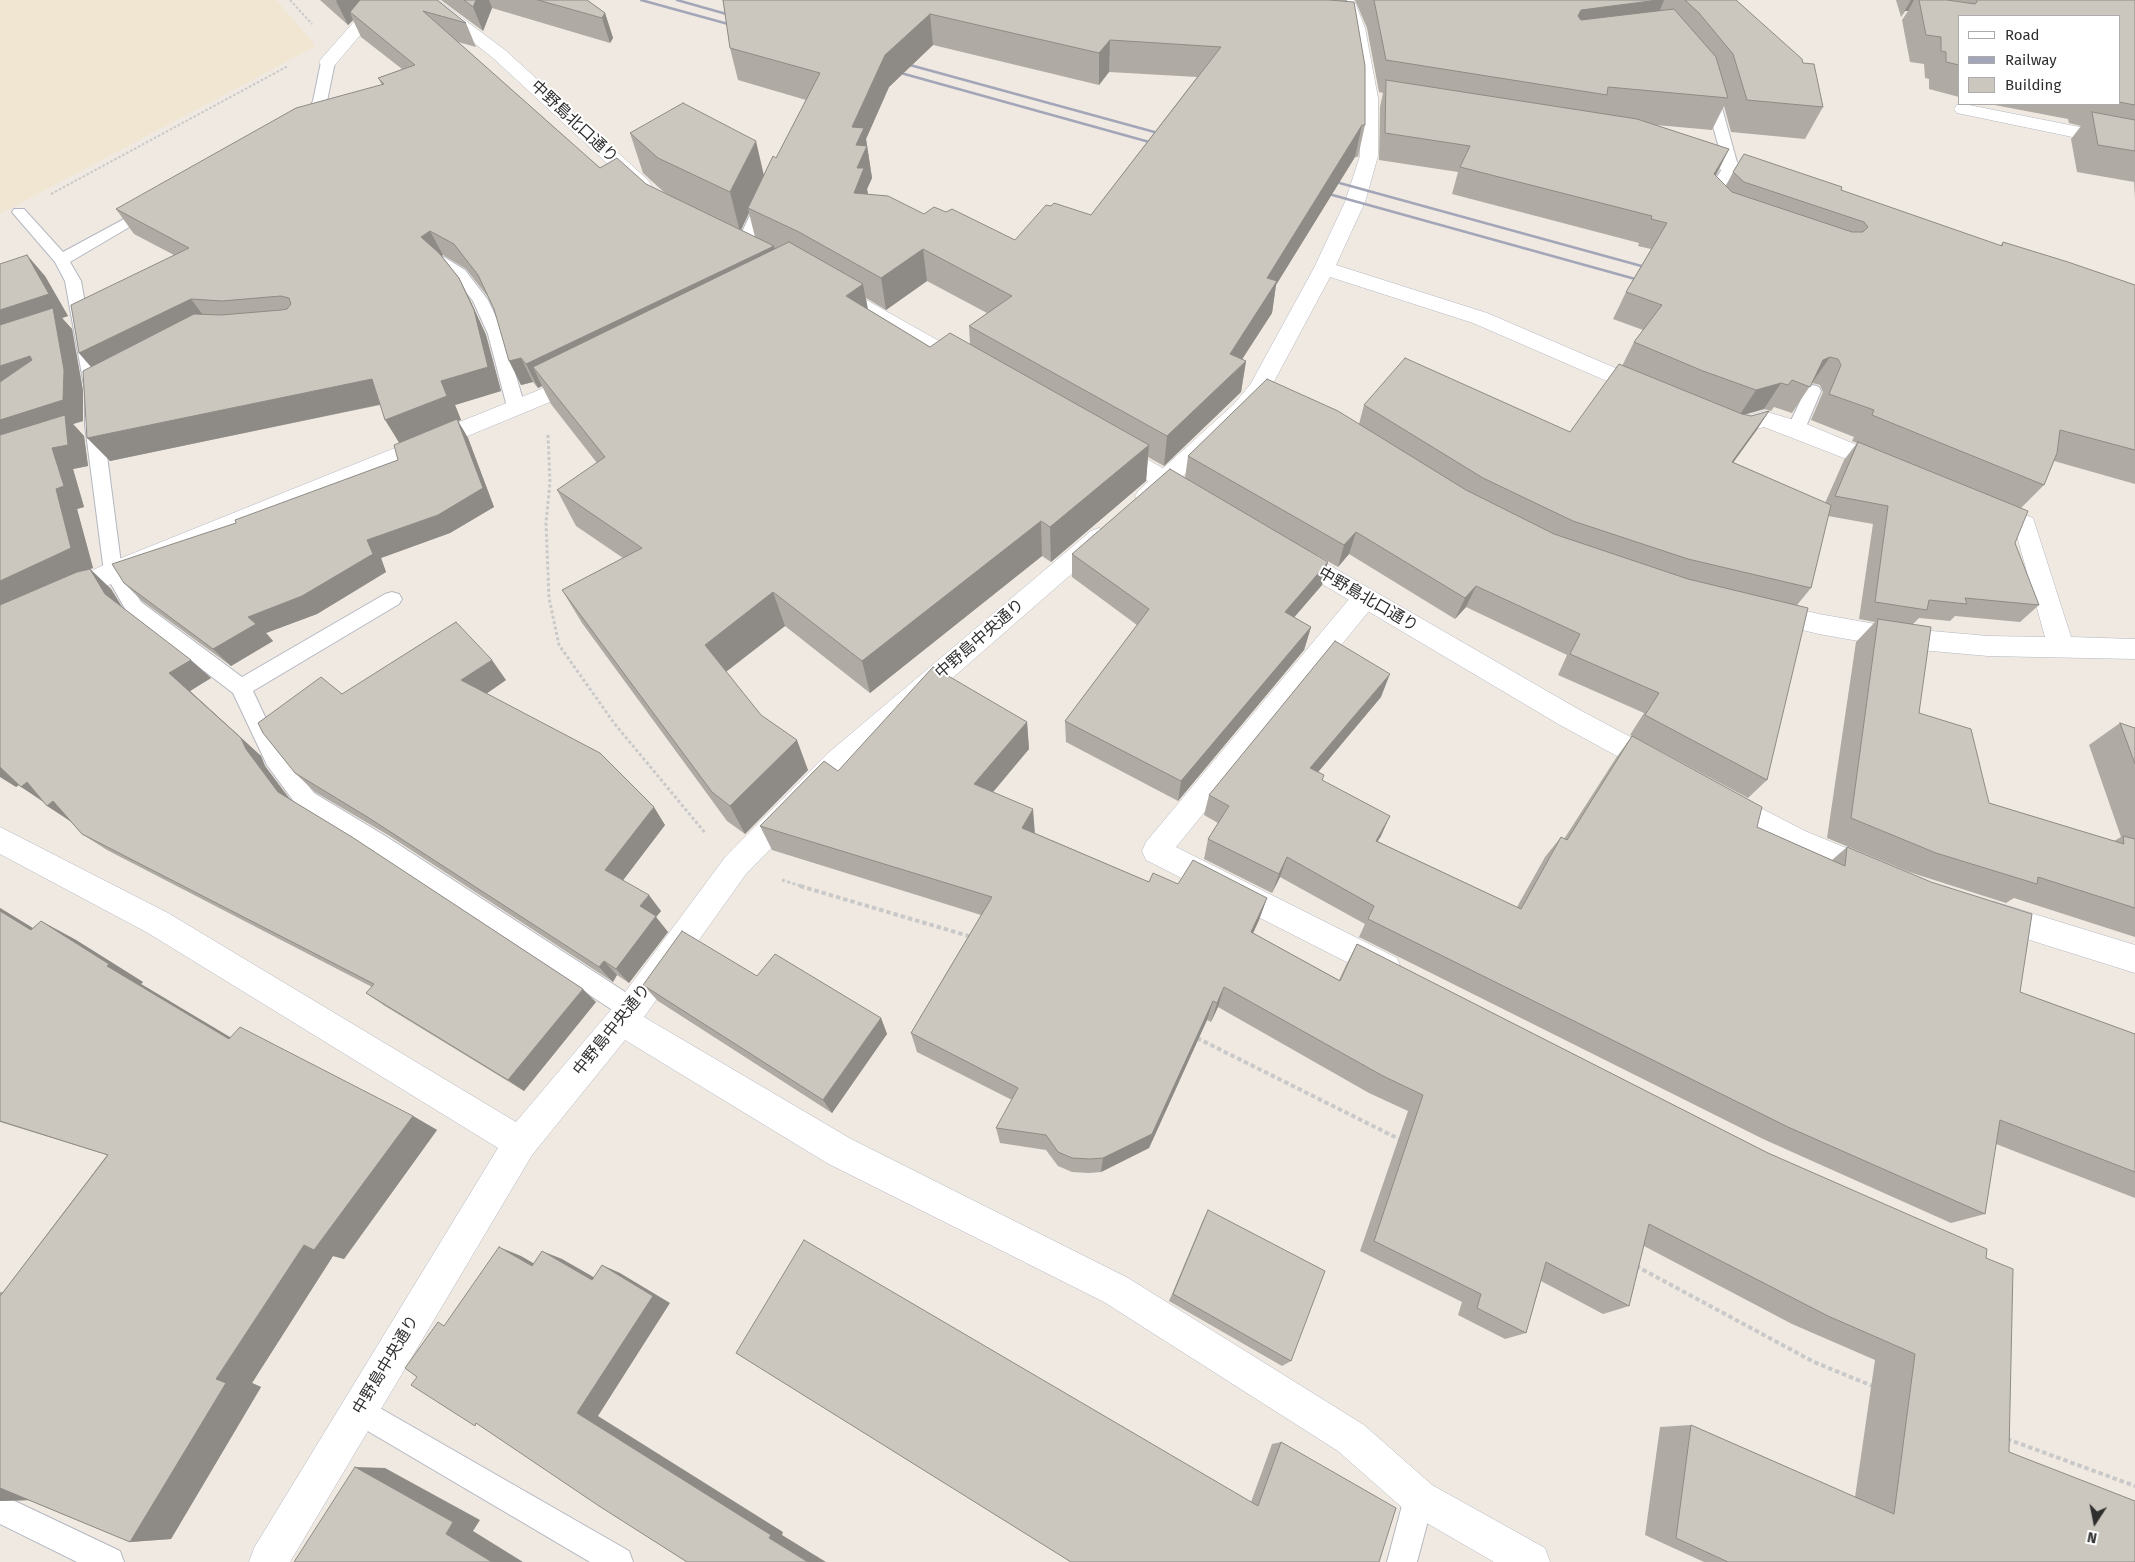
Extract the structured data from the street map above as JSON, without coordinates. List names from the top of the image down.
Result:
{
  "streets": {
    "street": ["中野島北口通り", "中野島中央通り"]
  },
  "legend": ["Road", "Railway", "Building"],
  "north": "bottom"
}
